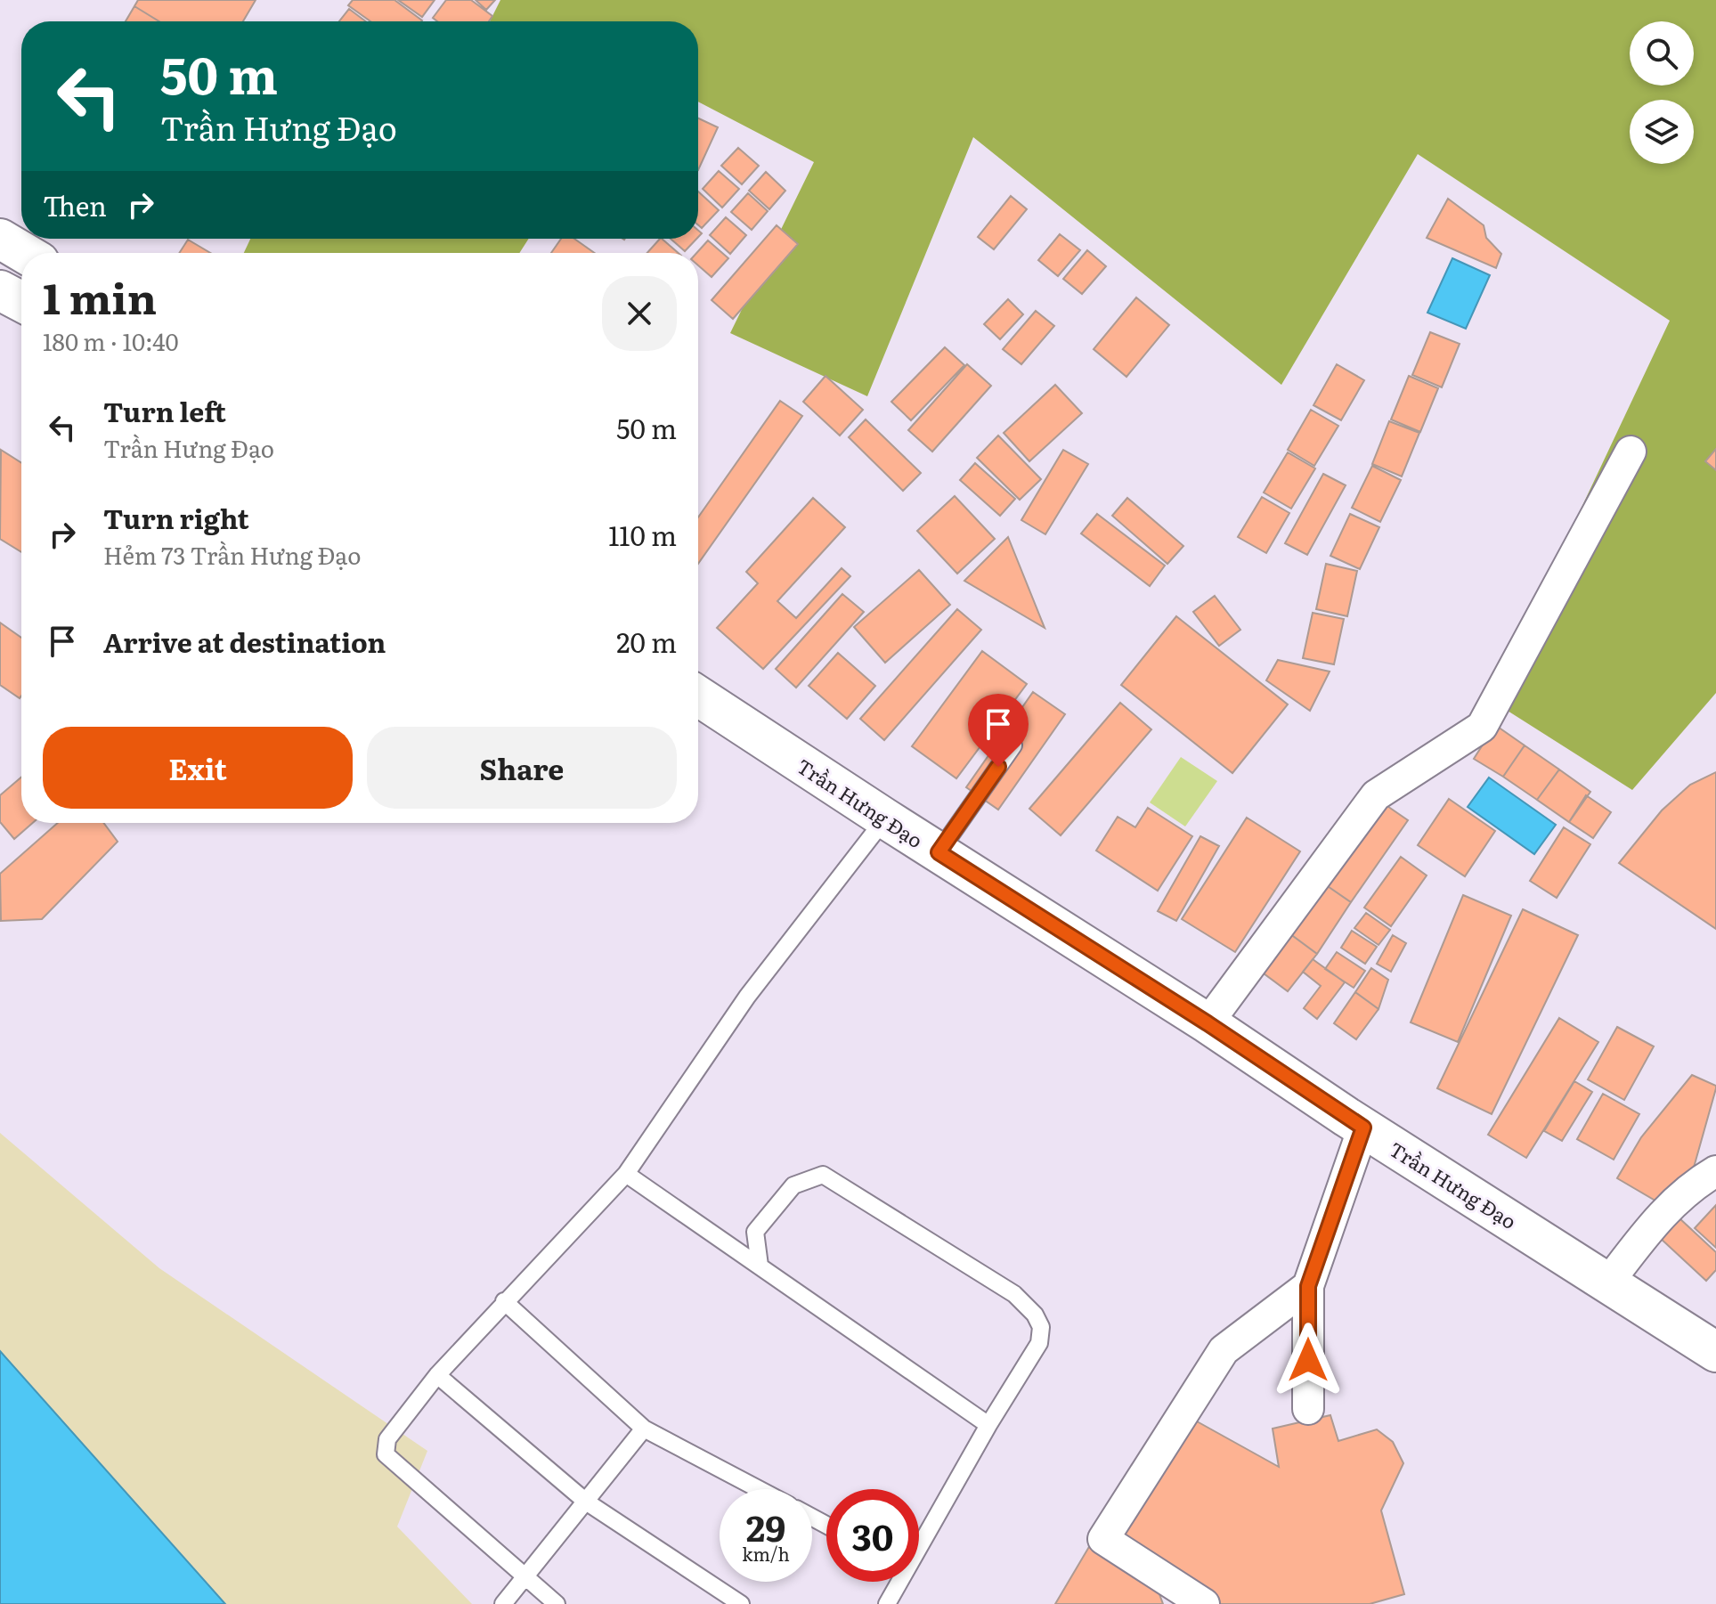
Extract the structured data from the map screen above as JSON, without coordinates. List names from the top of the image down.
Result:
{
  "streets": {
    "main road": ["Trần Hưng Đạo"]
  },
  "page": {
    "turn": ["50 m", "Trần Hưng Đạo"],
    "then": "Then",
    "heading": ["1 min", "180 m · 10:40"],
    "list": [
      {
        "name": "Turn left",
        "note": "Trần Hưng Đạo",
        "value": "50 m"
      },
      {
        "name": "Turn right",
        "note": "Hẻm 73 Trần Hưng Đạo",
        "value": "110 m"
      },
      {
        "name": "Arrive at destination",
        "value": "20 m"
      }
    ],
    "buttons": ["Exit", "Share"],
    "speed": "29 km/h",
    "limit": "30"
  }
}
